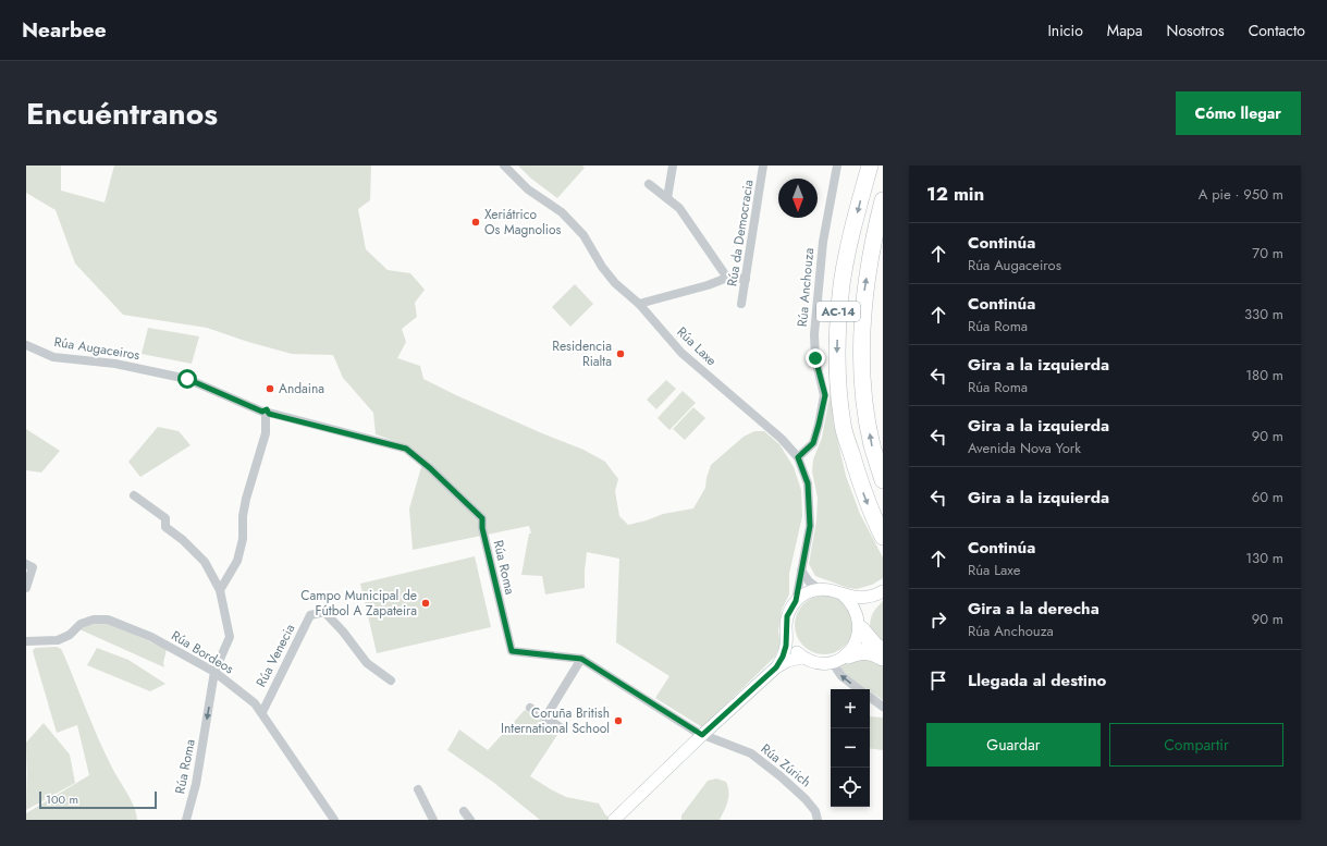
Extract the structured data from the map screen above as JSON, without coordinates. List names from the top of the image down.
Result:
{
  "streets": {
    "highway": ["AC-14"],
    "street": [
      "Rúa da Democracia",
      "Rúa Anchouza",
      "Rúa Laxe",
      "Rúa Augaceiros",
      "Rúa Roma",
      "Rúa Bordeos",
      "Rúa Venecia",
      "Rúa Zúrich"
    ]
  },
  "crossings": [
    ["Rúa Anchouza", "Rúa Laxe"],
    ["Rúa Augaceiros", "Rúa Roma"],
    ["Rúa Roma", "Rúa Bordeos"],
    ["Rúa Roma", "Rúa Zúrich"],
    ["Rúa Bordeos", "Rúa Venecia"]
  ],
  "places": [
    "Xeriátrico Os Magnolios",
    "Residencia Rialta",
    "Andaina",
    "Campo Municipal de Fútbol A Zapateira",
    "Coruña British International School"
  ],
  "scale_bar": "100 m",
  "north": "bottom",
  "page": {
    "header": "Nearbee",
    "nav": [
      "Inicio",
      "Mapa",
      "Nosotros",
      "Contacto"
    ],
    "title": "Encuéntranos",
    "buttons": [
      "Cómo llegar",
      ["Guardar", "Compartir"]
    ],
    "heading": ["12 min", "A pie · 950 m"],
    "list": [
      ["Continúa", "Rúa Augaceiros", "70 m"],
      ["Continúa", "Rúa Roma", "330 m"],
      ["Gira a la izquierda", "Rúa Roma", "180 m"],
      ["Gira a la izquierda", "Avenida Nova York", "90 m"],
      ["Gira a la izquierda", "60 m"],
      ["Continúa", "Rúa Laxe", "130 m"],
      ["Gira a la derecha", "Rúa Anchouza", "90 m"],
      "Llegada al destino"
    ],
    "map_buttons": ["+", "−"],
    "scale": "100 m"
  }
}
